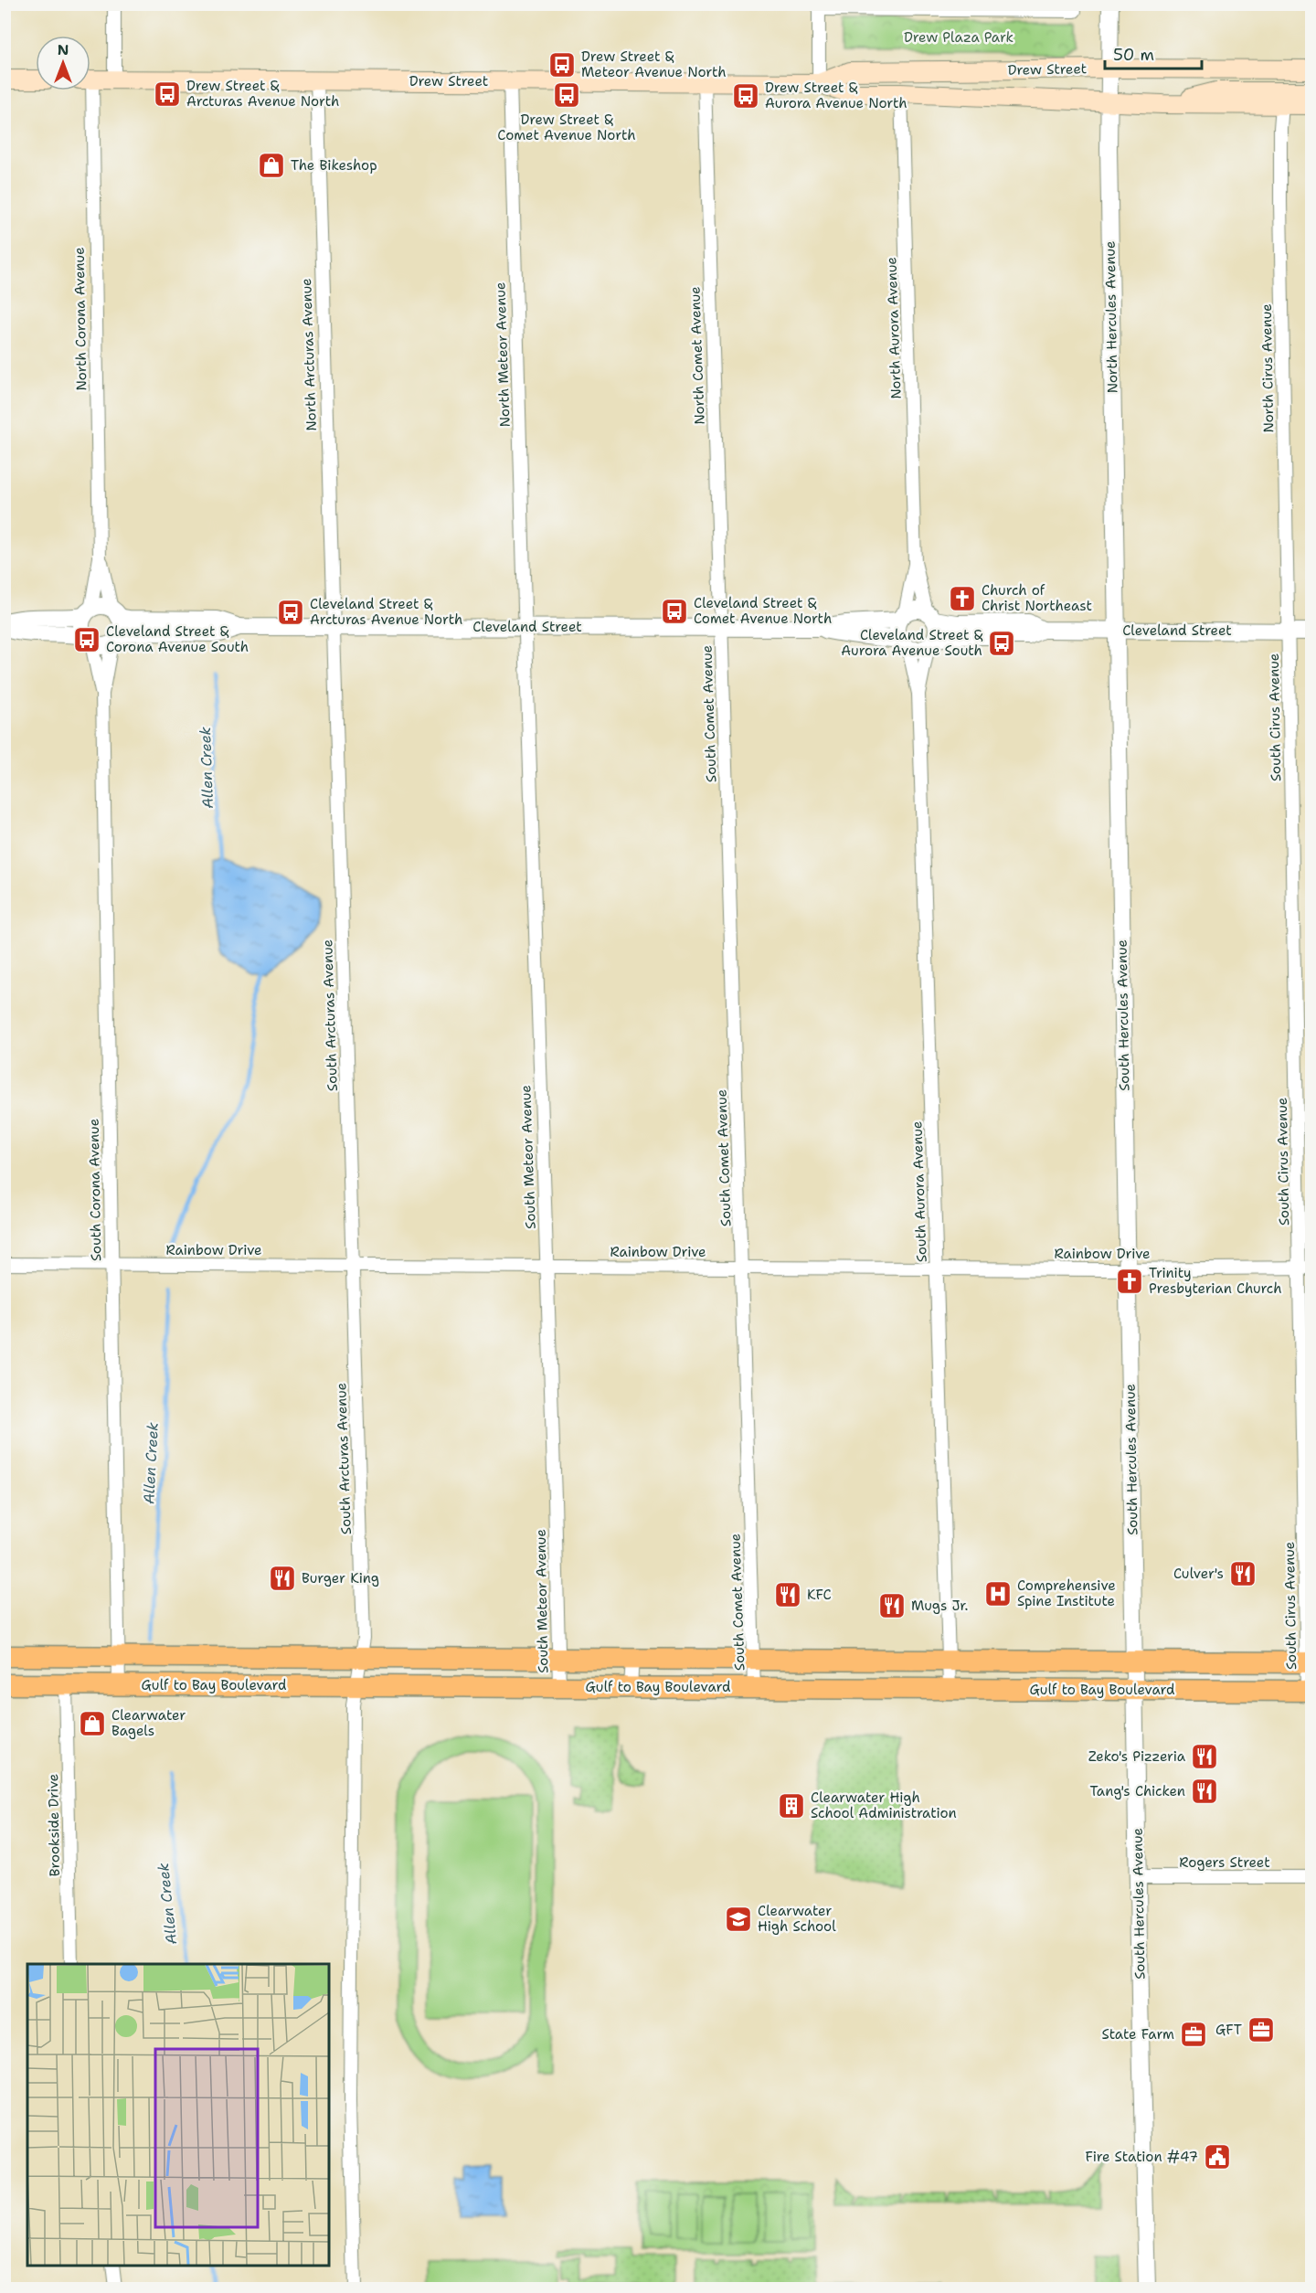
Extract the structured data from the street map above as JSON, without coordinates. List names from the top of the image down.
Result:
{
  "streets": {
    "main road": ["Drew Street", "Gulf to Bay Boulevard"],
    "street": [
      "North Hercules Avenue",
      "North Corona Avenue",
      "North Aurora Avenue",
      "North Arcturas Avenue",
      "North Meteor Avenue",
      "North Comet Avenue",
      "North Cirus Avenue",
      "Cleveland Street",
      "South Comet Avenue",
      "South Cirus Avenue",
      "South Arcturas Avenue",
      "South Hercules Avenue",
      "South Meteor Avenue",
      "South Corona Avenue",
      "South Aurora Avenue",
      "Rainbow Drive",
      "Brookside Drive",
      "Rogers Street"
    ]
  },
  "crossings": [
    ["Drew Street", "North Hercules Avenue"],
    ["Drew Street", "North Aurora Avenue"],
    ["Drew Street", "North Arcturas Avenue"],
    ["Drew Street", "North Meteor Avenue"],
    ["Drew Street", "North Comet Avenue"],
    ["Drew Street", "North Cirus Avenue"],
    ["North Hercules Avenue", "Cleveland Street"],
    ["North Hercules Avenue", "South Hercules Avenue"],
    ["North Corona Avenue", "Cleveland Street"],
    ["North Corona Avenue", "South Corona Avenue"],
    ["North Aurora Avenue", "Cleveland Street"],
    ["North Aurora Avenue", "South Aurora Avenue"],
    ["North Arcturas Avenue", "Cleveland Street"],
    ["North Arcturas Avenue", "South Arcturas Avenue"],
    ["North Meteor Avenue", "Cleveland Street"],
    ["North Meteor Avenue", "South Meteor Avenue"],
    ["North Comet Avenue", "Cleveland Street"],
    ["North Comet Avenue", "South Comet Avenue"],
    ["North Cirus Avenue", "Cleveland Street"],
    ["North Cirus Avenue", "South Cirus Avenue"],
    ["Cleveland Street", "South Comet Avenue"],
    ["Cleveland Street", "South Cirus Avenue"],
    ["Cleveland Street", "South Arcturas Avenue"],
    ["Cleveland Street", "South Hercules Avenue"],
    ["Cleveland Street", "South Meteor Avenue"],
    ["Cleveland Street", "South Corona Avenue"],
    ["Cleveland Street", "South Aurora Avenue"],
    ["South Comet Avenue", "Rainbow Drive"],
    ["South Comet Avenue", "Gulf to Bay Boulevard"],
    ["South Cirus Avenue", "Rainbow Drive"],
    ["South Cirus Avenue", "Gulf to Bay Boulevard"],
    ["South Arcturas Avenue", "Rainbow Drive"],
    ["South Arcturas Avenue", "Gulf to Bay Boulevard"],
    ["South Hercules Avenue", "Rainbow Drive"],
    ["South Hercules Avenue", "Gulf to Bay Boulevard"],
    ["South Hercules Avenue", "Rogers Street"],
    ["South Meteor Avenue", "Rainbow Drive"],
    ["South Meteor Avenue", "Gulf to Bay Boulevard"],
    ["South Corona Avenue", "Rainbow Drive"],
    ["South Corona Avenue", "Gulf to Bay Boulevard"],
    ["South Aurora Avenue", "Rainbow Drive"],
    ["South Aurora Avenue", "Gulf to Bay Boulevard"],
    ["Gulf to Bay Boulevard", "Brookside Drive"]
  ],
  "water": ["Allen Creek"],
  "parks": ["Drew Plaza Park"],
  "places": {
    "bus stop": [
      "Drew Street & Meteor Avenue North",
      "Drew Street & Arcturas Avenue North",
      "Drew Street & Comet Avenue North",
      "Drew Street & Aurora Avenue North",
      "Cleveland Street & Comet Avenue North",
      "Cleveland Street & Arcturas Avenue North",
      "Cleveland Street & Corona Avenue South",
      "Cleveland Street & Aurora Avenue South"
    ],
    "shop": ["The Bikeshop", "Clearwater Bagels"],
    "church": ["Church of Christ Northeast", "Trinity Presbyterian Church"],
    "restaurant": [
      "Culver's",
      "Burger King",
      "KFC",
      "Mugs Jr.",
      "Zeko's Pizzeria",
      "Tang's Chicken"
    ],
    "hospital": ["Comprehensive Spine Institute"],
    "building": ["Clearwater High School Administration"],
    "school or university": ["Clearwater High School"],
    "office": ["GFT", "State Farm"],
    "public building": ["Fire Station #47"]
  },
  "scale_bar": "50 m",
  "north": "top"
}
